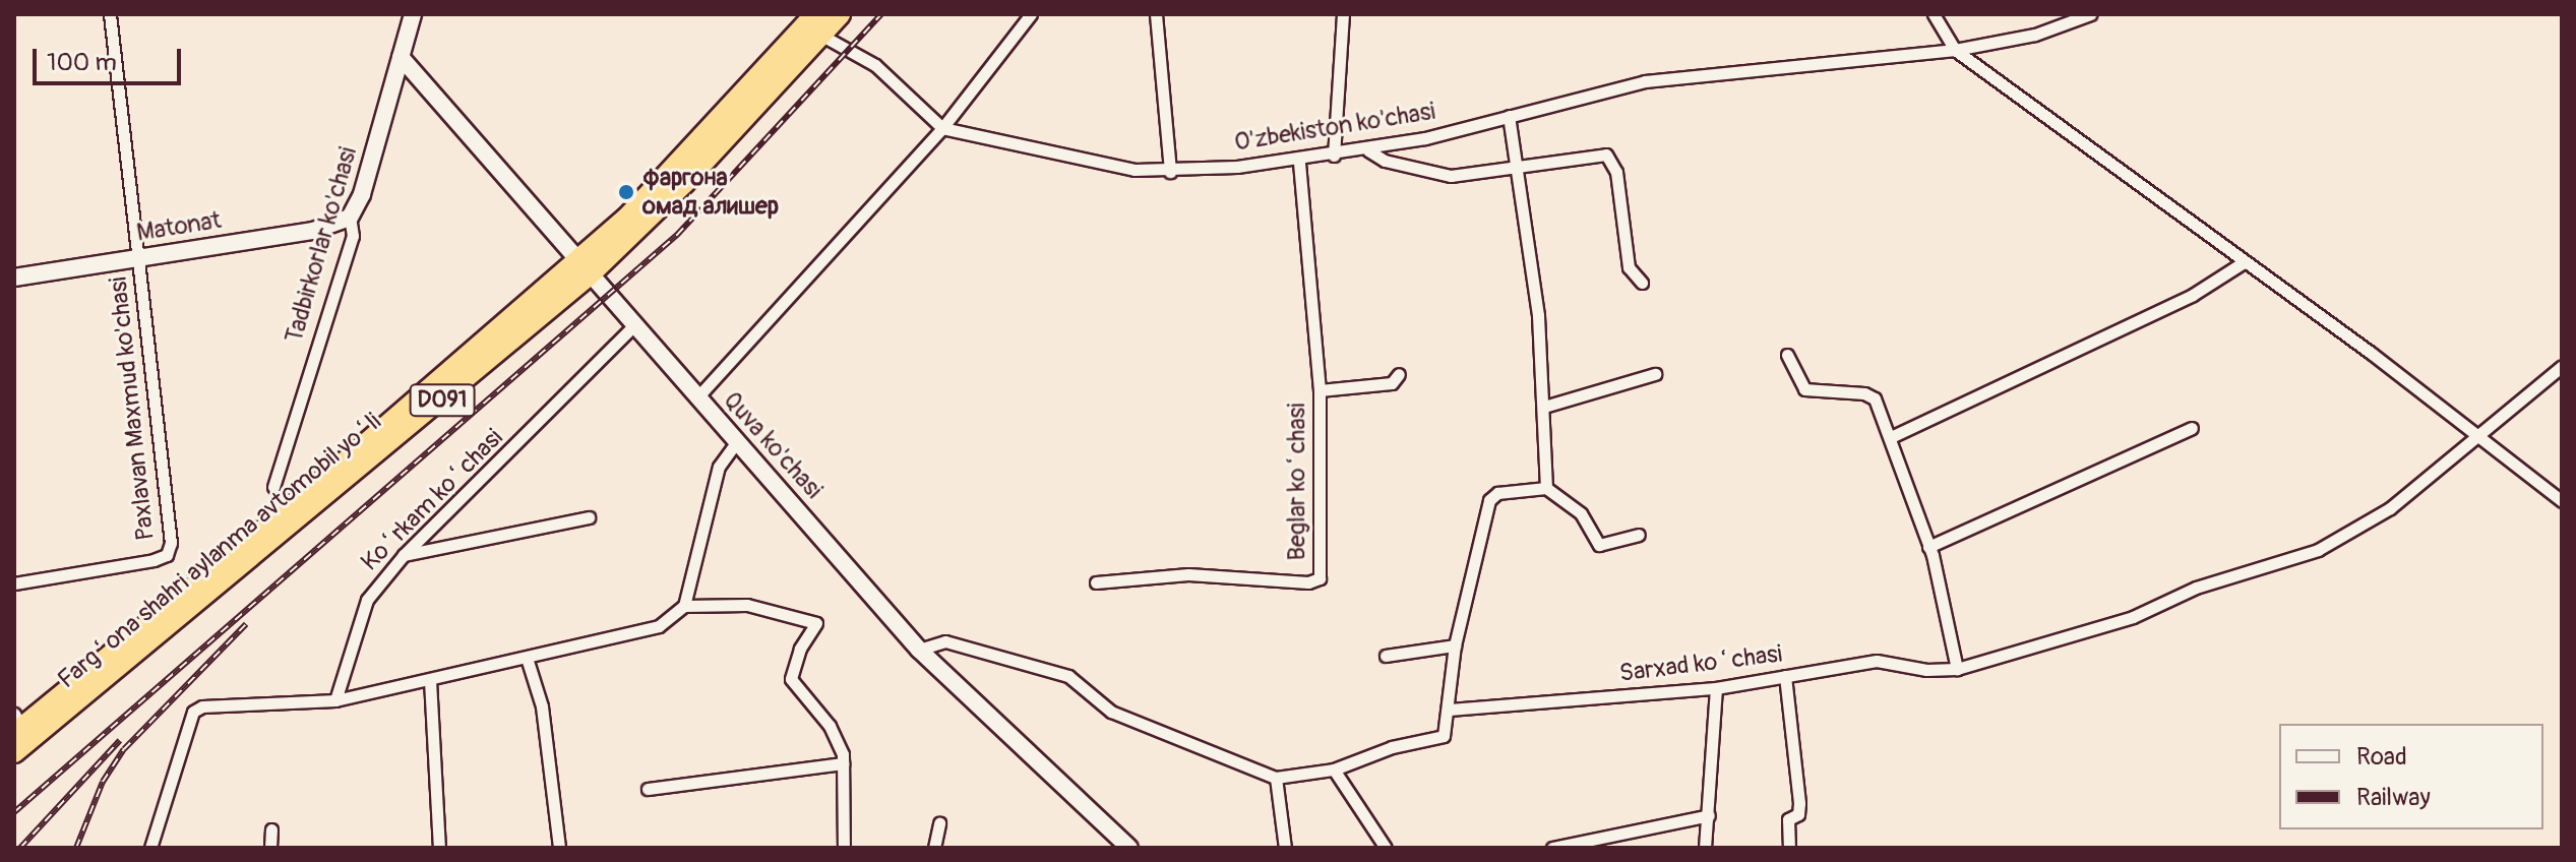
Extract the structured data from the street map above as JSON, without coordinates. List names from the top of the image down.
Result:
{
  "streets": {
    "highway": ["D091", "Fargʻona shahri aylanma avtomobil yoʻli"],
    "main road": ["Matonat", "Tadbirkorlar ko'chasi", "Quva ko'chasi"],
    "street": [
      "O'zbekiston ko'chasi",
      "Paxlavan Maxmud ko'chasi",
      "Beglar koʻchasi",
      "Koʻrkam koʻchasi",
      "Sarxad koʻchasi"
    ]
  },
  "crossings": [
    ["O'zbekiston ko'chasi", "Beglar koʻchasi"],
    ["Matonat", "Tadbirkorlar ko'chasi"],
    ["Matonat", "Paxlavan Maxmud ko'chasi"],
    ["Tadbirkorlar ko'chasi", "Quva ko'chasi"],
    ["Quva ko'chasi", "Koʻrkam koʻchasi"],
    ["Quva ko'chasi", "Fargʻona shahri aylanma avtomobil yoʻli"]
  ],
  "places": ["фаргона омад алишер"],
  "legend": ["Road", "Railway"],
  "scale_bar": "100 m"
}
